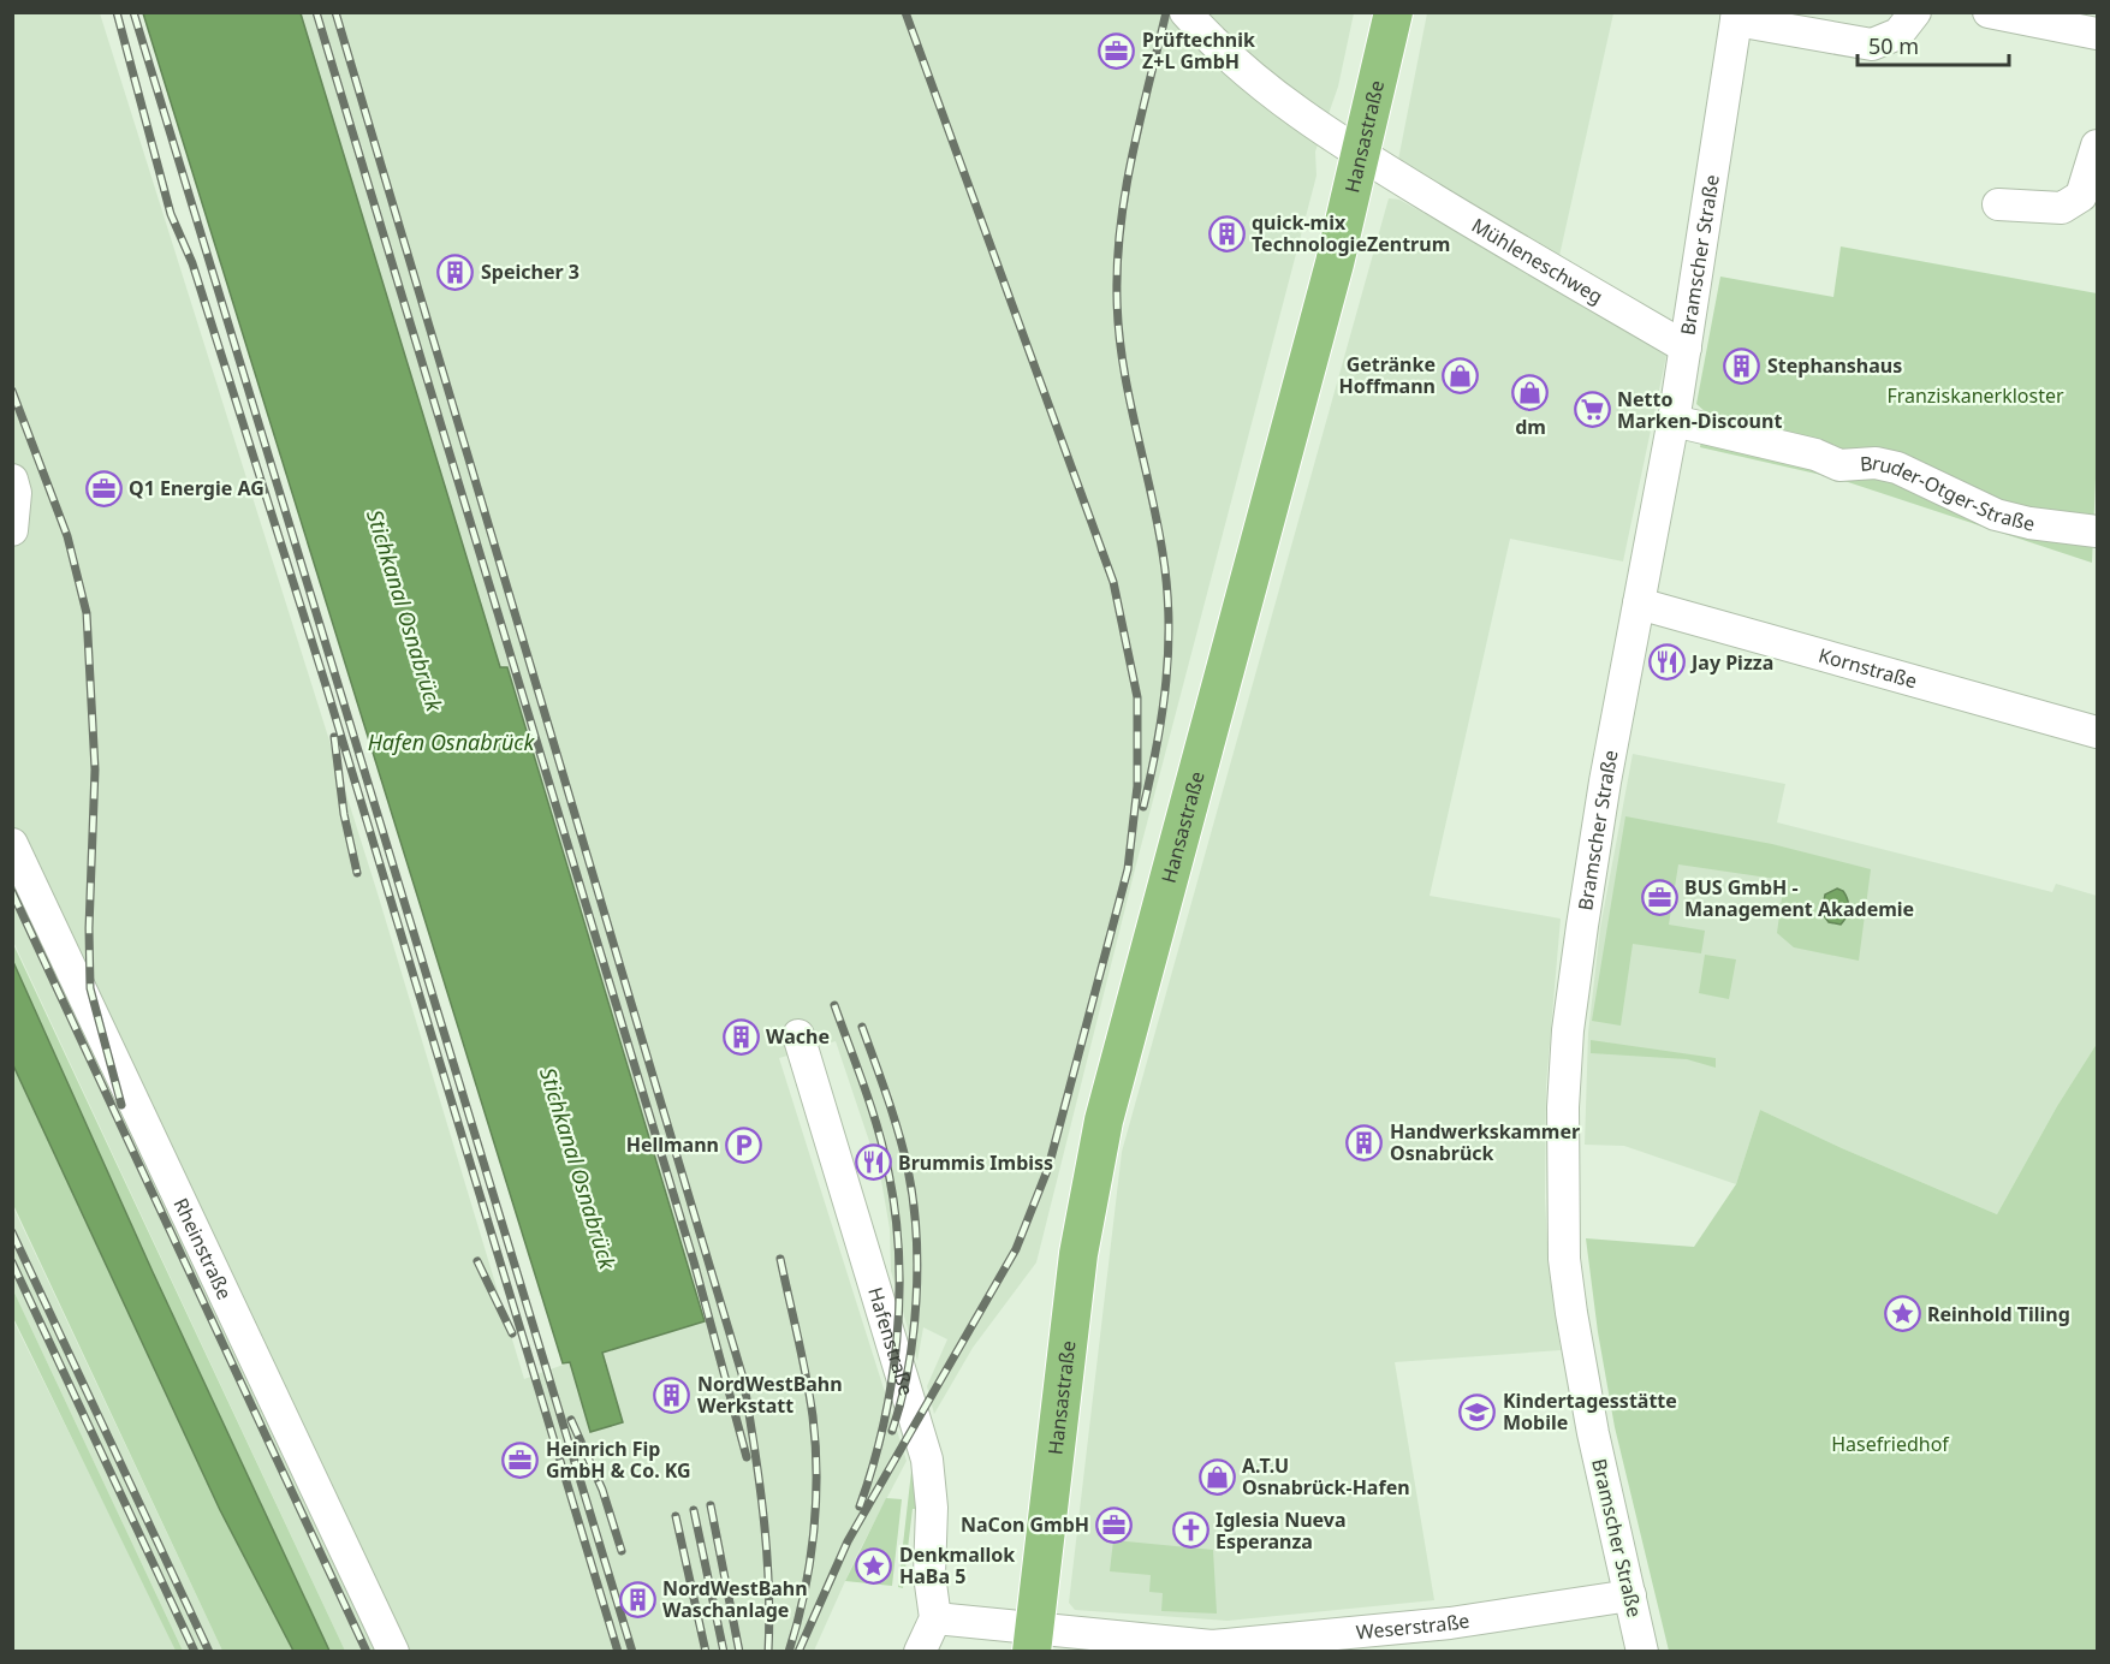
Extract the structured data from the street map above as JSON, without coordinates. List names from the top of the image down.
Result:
{
  "streets": {
    "main road": ["Hansastraße"],
    "street": [
      "Bramscher Straße",
      "Mühleneschweg",
      "Bruder-Otger-Straße",
      "Kornstraße",
      "Rheinstraße",
      "Hafenstraße",
      "Weserstraße"
    ]
  },
  "crossings": [
    ["Hansastraße", "Mühleneschweg"],
    ["Hansastraße", "Weserstraße"],
    ["Bramscher Straße", "Mühleneschweg"],
    ["Bramscher Straße", "Bruder-Otger-Straße"],
    ["Bramscher Straße", "Kornstraße"],
    ["Bramscher Straße", "Weserstraße"],
    ["Hafenstraße", "Weserstraße"]
  ],
  "water": ["Stichkanal Osnabrück", "Hafen Osnabrück"],
  "parks": ["Franziskanerkloster", "Hasefriedhof"],
  "places": {
    "office": [
      "Prüftechnik Z+L GmbH",
      "Q1 Energie AG",
      "BUS GmbH - Management Akademie",
      "Heinrich Fip GmbH & Co. KG",
      "NaCon GmbH"
    ],
    "building": [
      "quick-mix TechnologieZentrum",
      "Speicher 3",
      "Stephanshaus",
      "Wache",
      "Handwerkskammer Osnabrück",
      "NordWestBahn Werkstatt",
      "NordWestBahn Waschanlage"
    ],
    "shop": ["Getränke Hoffmann", "dm", "A.T.U Osnabrück-Hafen"],
    "supermarket": ["Netto Marken-Discount"],
    "restaurant": ["Jay Pizza", "Brummis Imbiss"],
    "parking": ["Hellmann"],
    "place": ["Reinhold Tiling", "Denkmallok HaBa 5"],
    "school or university": ["Kindertagesstätte Mobile"],
    "church": ["Iglesia Nueva Esperanza"]
  },
  "scale_bar": "50 m"
}
